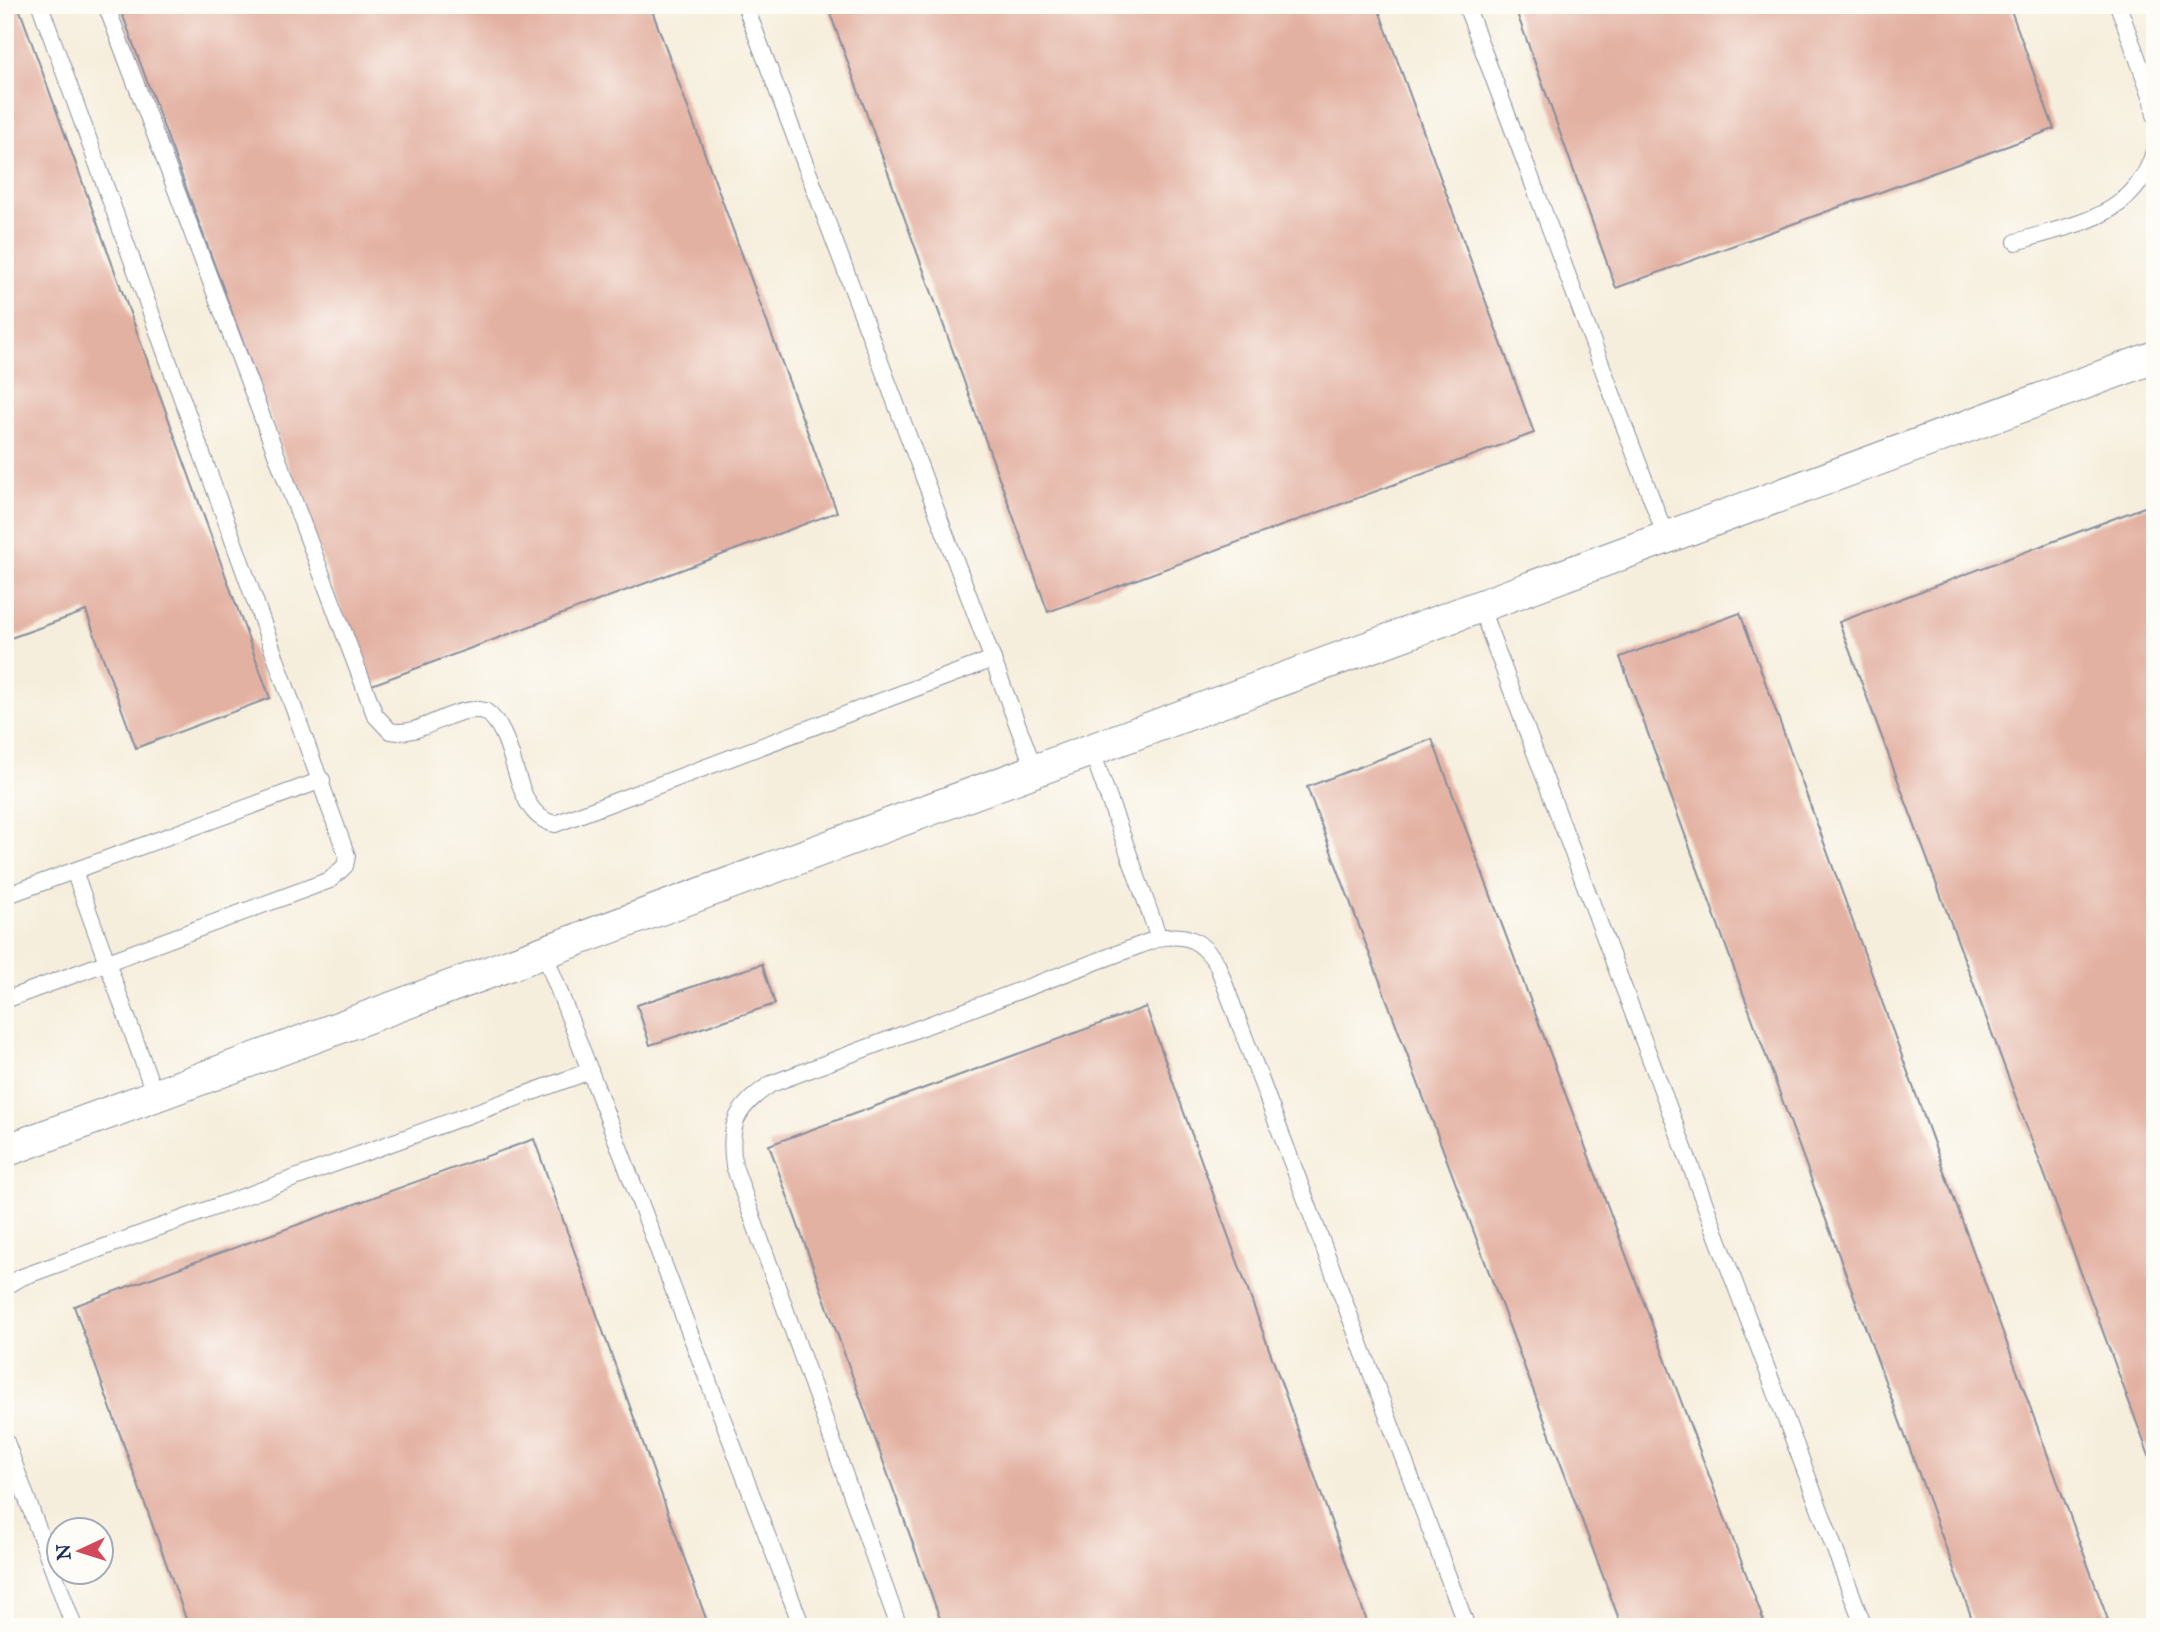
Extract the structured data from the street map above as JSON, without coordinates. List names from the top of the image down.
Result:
{
  "north": "left"
}
